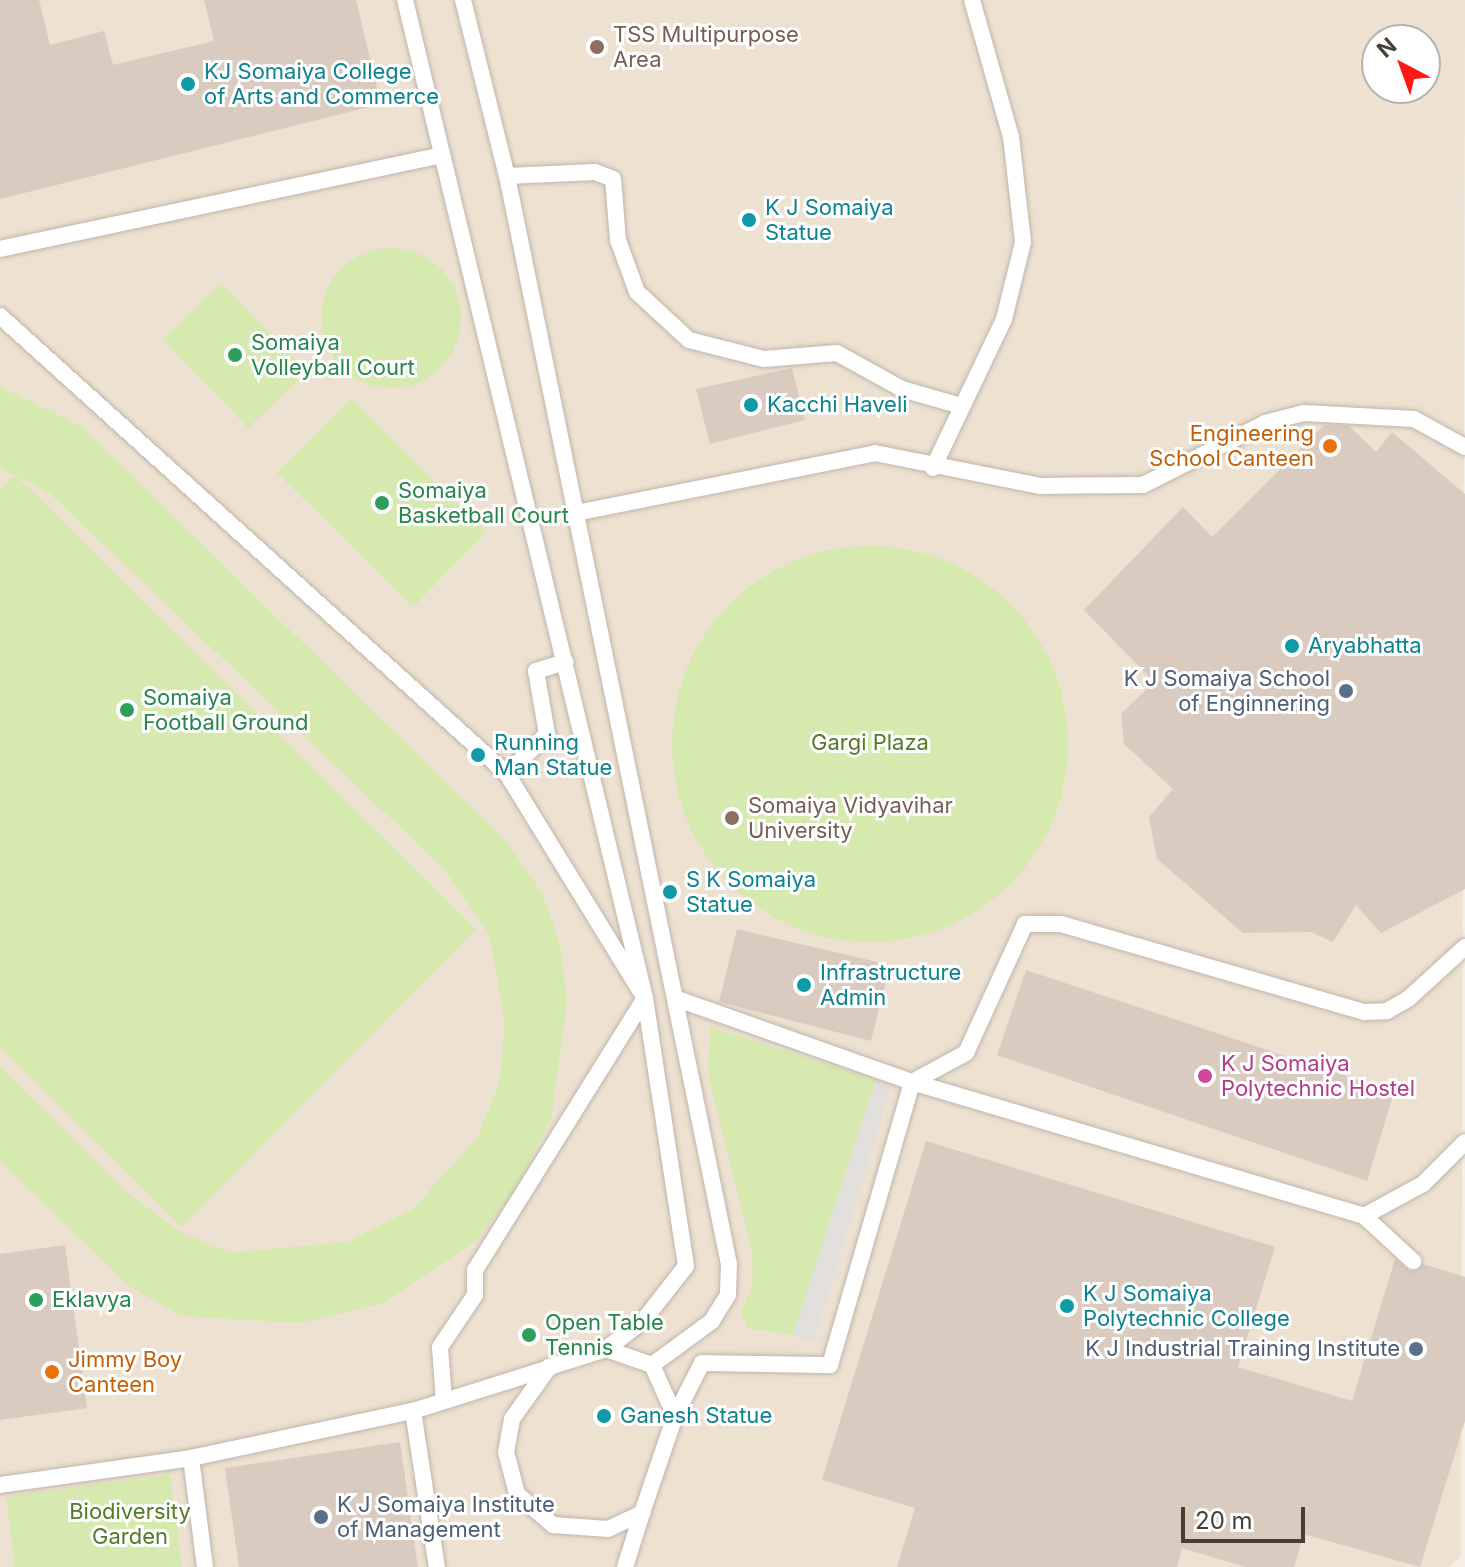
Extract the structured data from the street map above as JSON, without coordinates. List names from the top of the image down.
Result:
{
  "parks": ["Gargi Plaza", "Biodiversity Garden"],
  "places": [
    "TSS Multipurpose Area",
    "KJ Somaiya College of Arts and Commerce",
    "K J Somaiya Statue",
    "Somaiya Volleyball Court",
    "Kacchi Haveli",
    "Engineering School Canteen",
    "Somaiya Basketball Court",
    "Aryabhatta",
    "K J Somaiya School of Enginnering",
    "Somaiya Football Ground",
    "Running Man Statue",
    "Somaiya Vidyavihar University",
    "S K Somaiya Statue",
    "Infrastructure Admin",
    "K J Somaiya Polytechnic Hostel",
    "Eklavya",
    "K J Somaiya Polytechnic College",
    "Open Table Tennis",
    "K J Industrial Training Institute",
    "Jimmy Boy Canteen",
    "Ganesh Statue",
    "K J Somaiya Institute of Management"
  ],
  "scale_bar": "20 m",
  "north": "top left"
}
